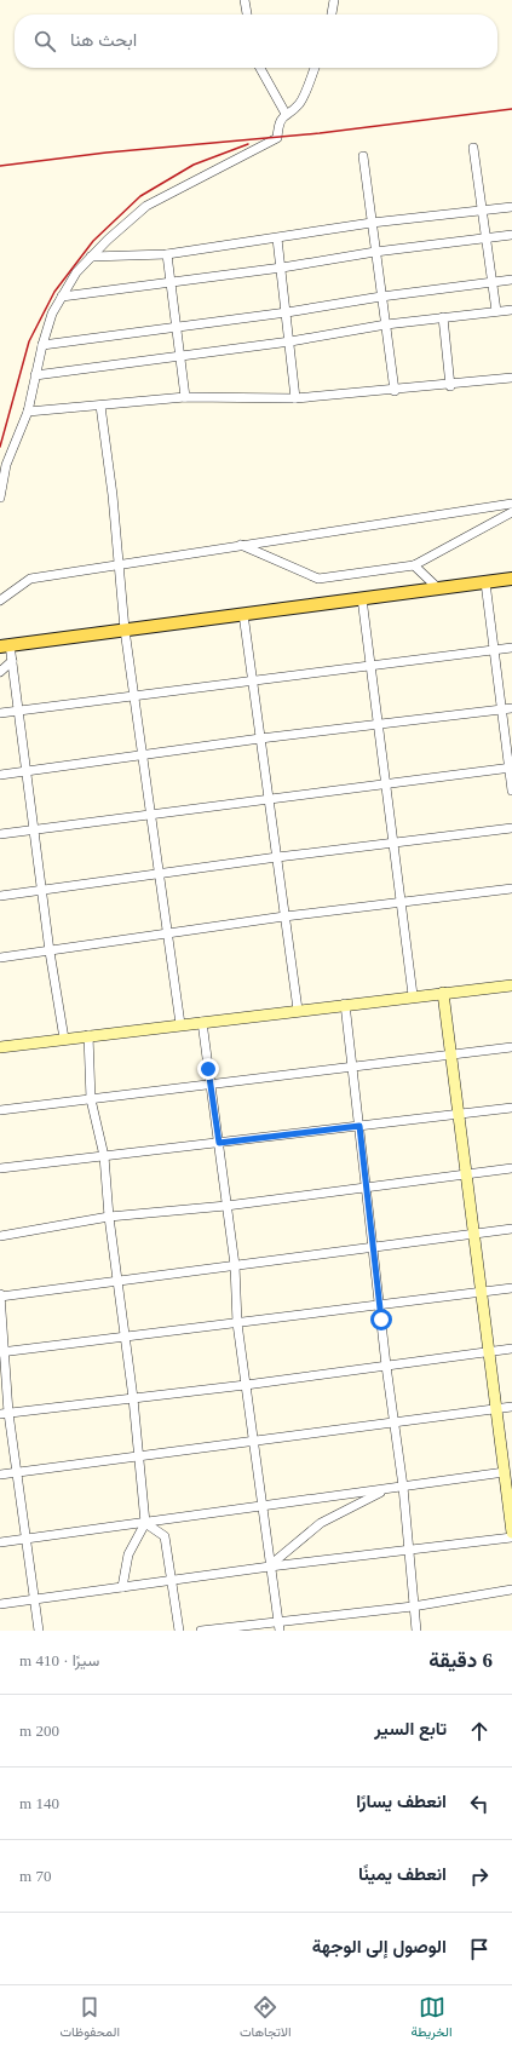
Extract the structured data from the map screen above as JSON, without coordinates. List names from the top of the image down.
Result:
{
  "page": {
    "search": "ابحث هنا",
    "heading": ["6 دقيقة", "سيرًا · 410 m"],
    "list": [
      ["تابع السير", "200 m"],
      ["انعطف يسارًا", "140 m"],
      ["انعطف يمينًا", "70 m"],
      "الوصول إلى الوجهة"
    ],
    "nav": ["الخريطة", "الاتجاهات", "المحفوظات"]
  }
}
